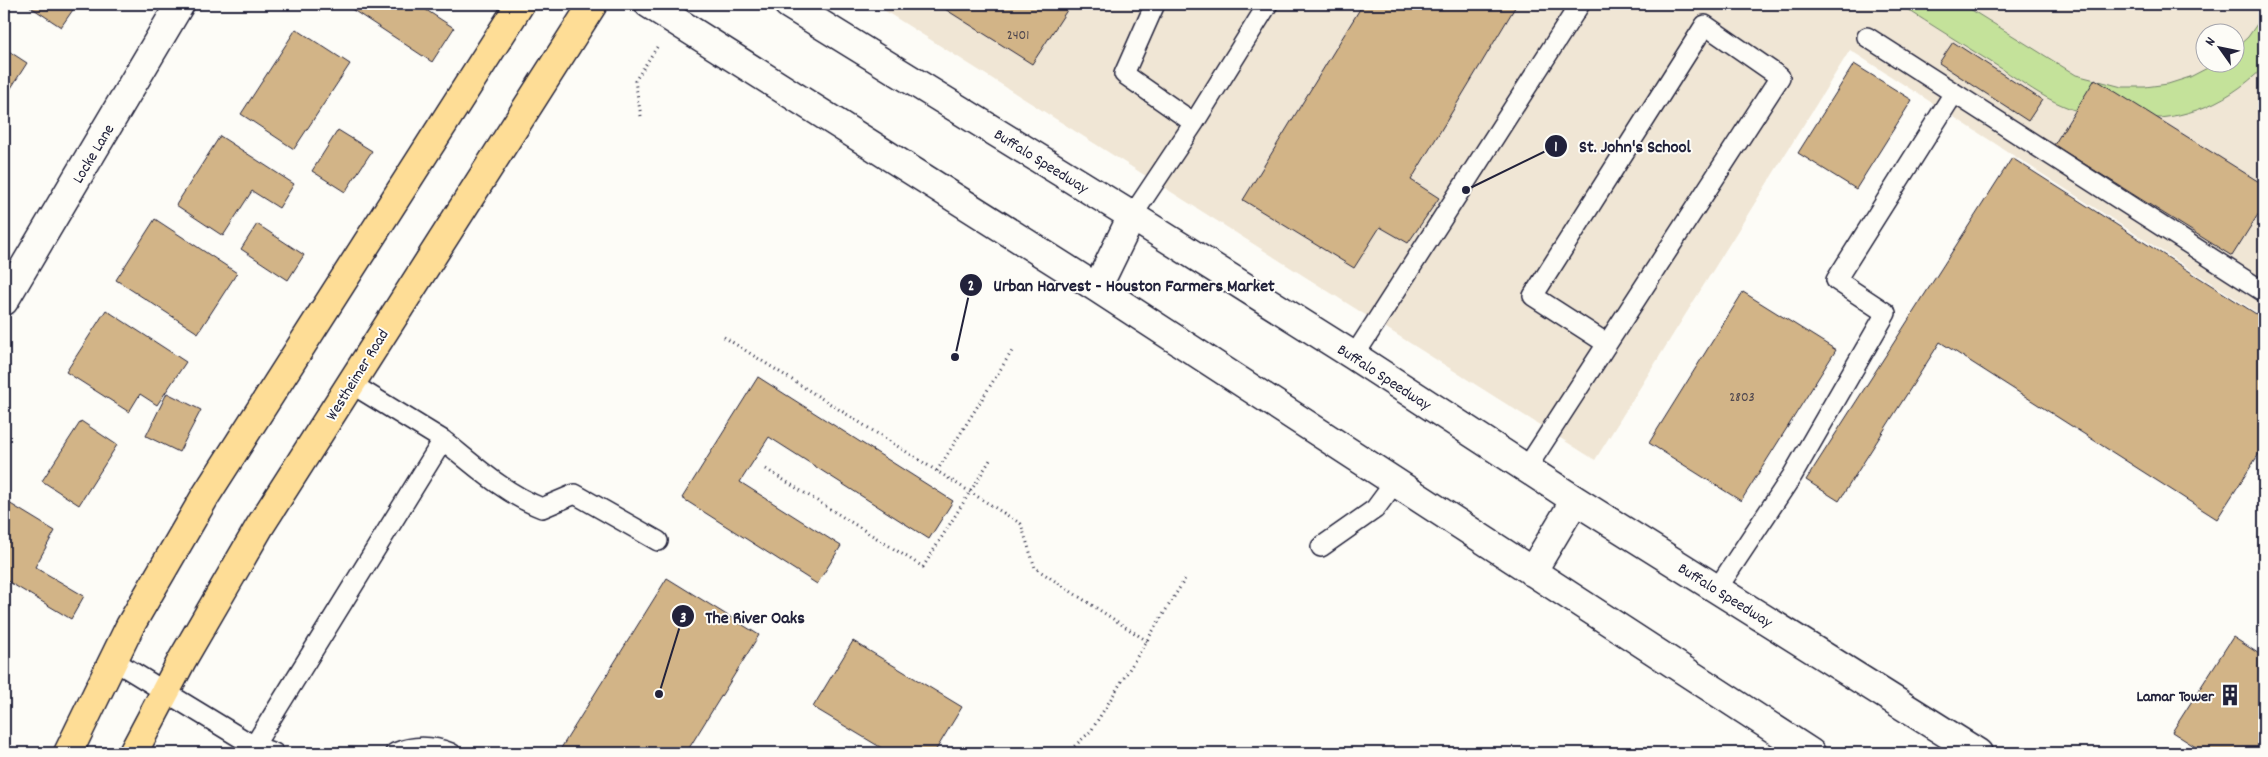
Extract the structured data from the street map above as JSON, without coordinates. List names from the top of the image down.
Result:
{
  "streets": {
    "main road": ["Locke Lane", "Buffalo Speedway", "Westheimer Road"]
  },
  "places": {
    "other": ["St. John's School", "Urban Harvest - Houston Farmers Market", "The River Oaks"],
    "building": ["Lamar Tower"]
  },
  "house_numbers": ["2401", "2803"],
  "north": "top left"
}
